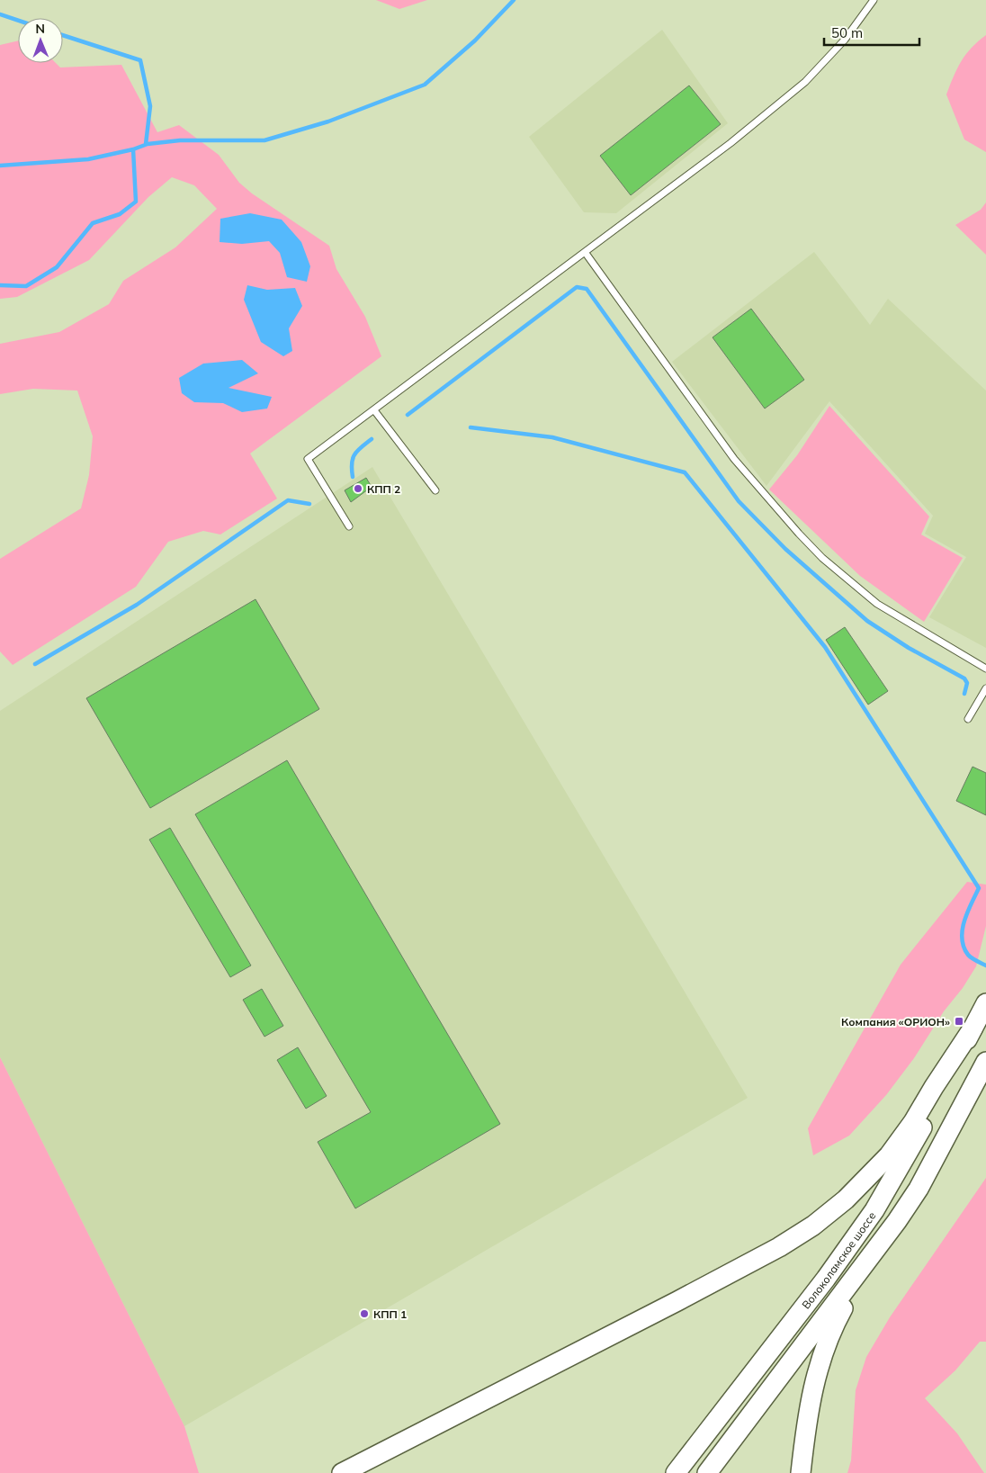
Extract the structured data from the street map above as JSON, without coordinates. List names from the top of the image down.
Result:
{
  "streets": {
    "main road": ["Волоколамское шоссе"]
  },
  "places": {
    "other": ["КПП 2", "КПП 1"],
    "transit": ["Компания «ОРИОН»"]
  },
  "scale_bar": "50 m",
  "north": "top"
}
